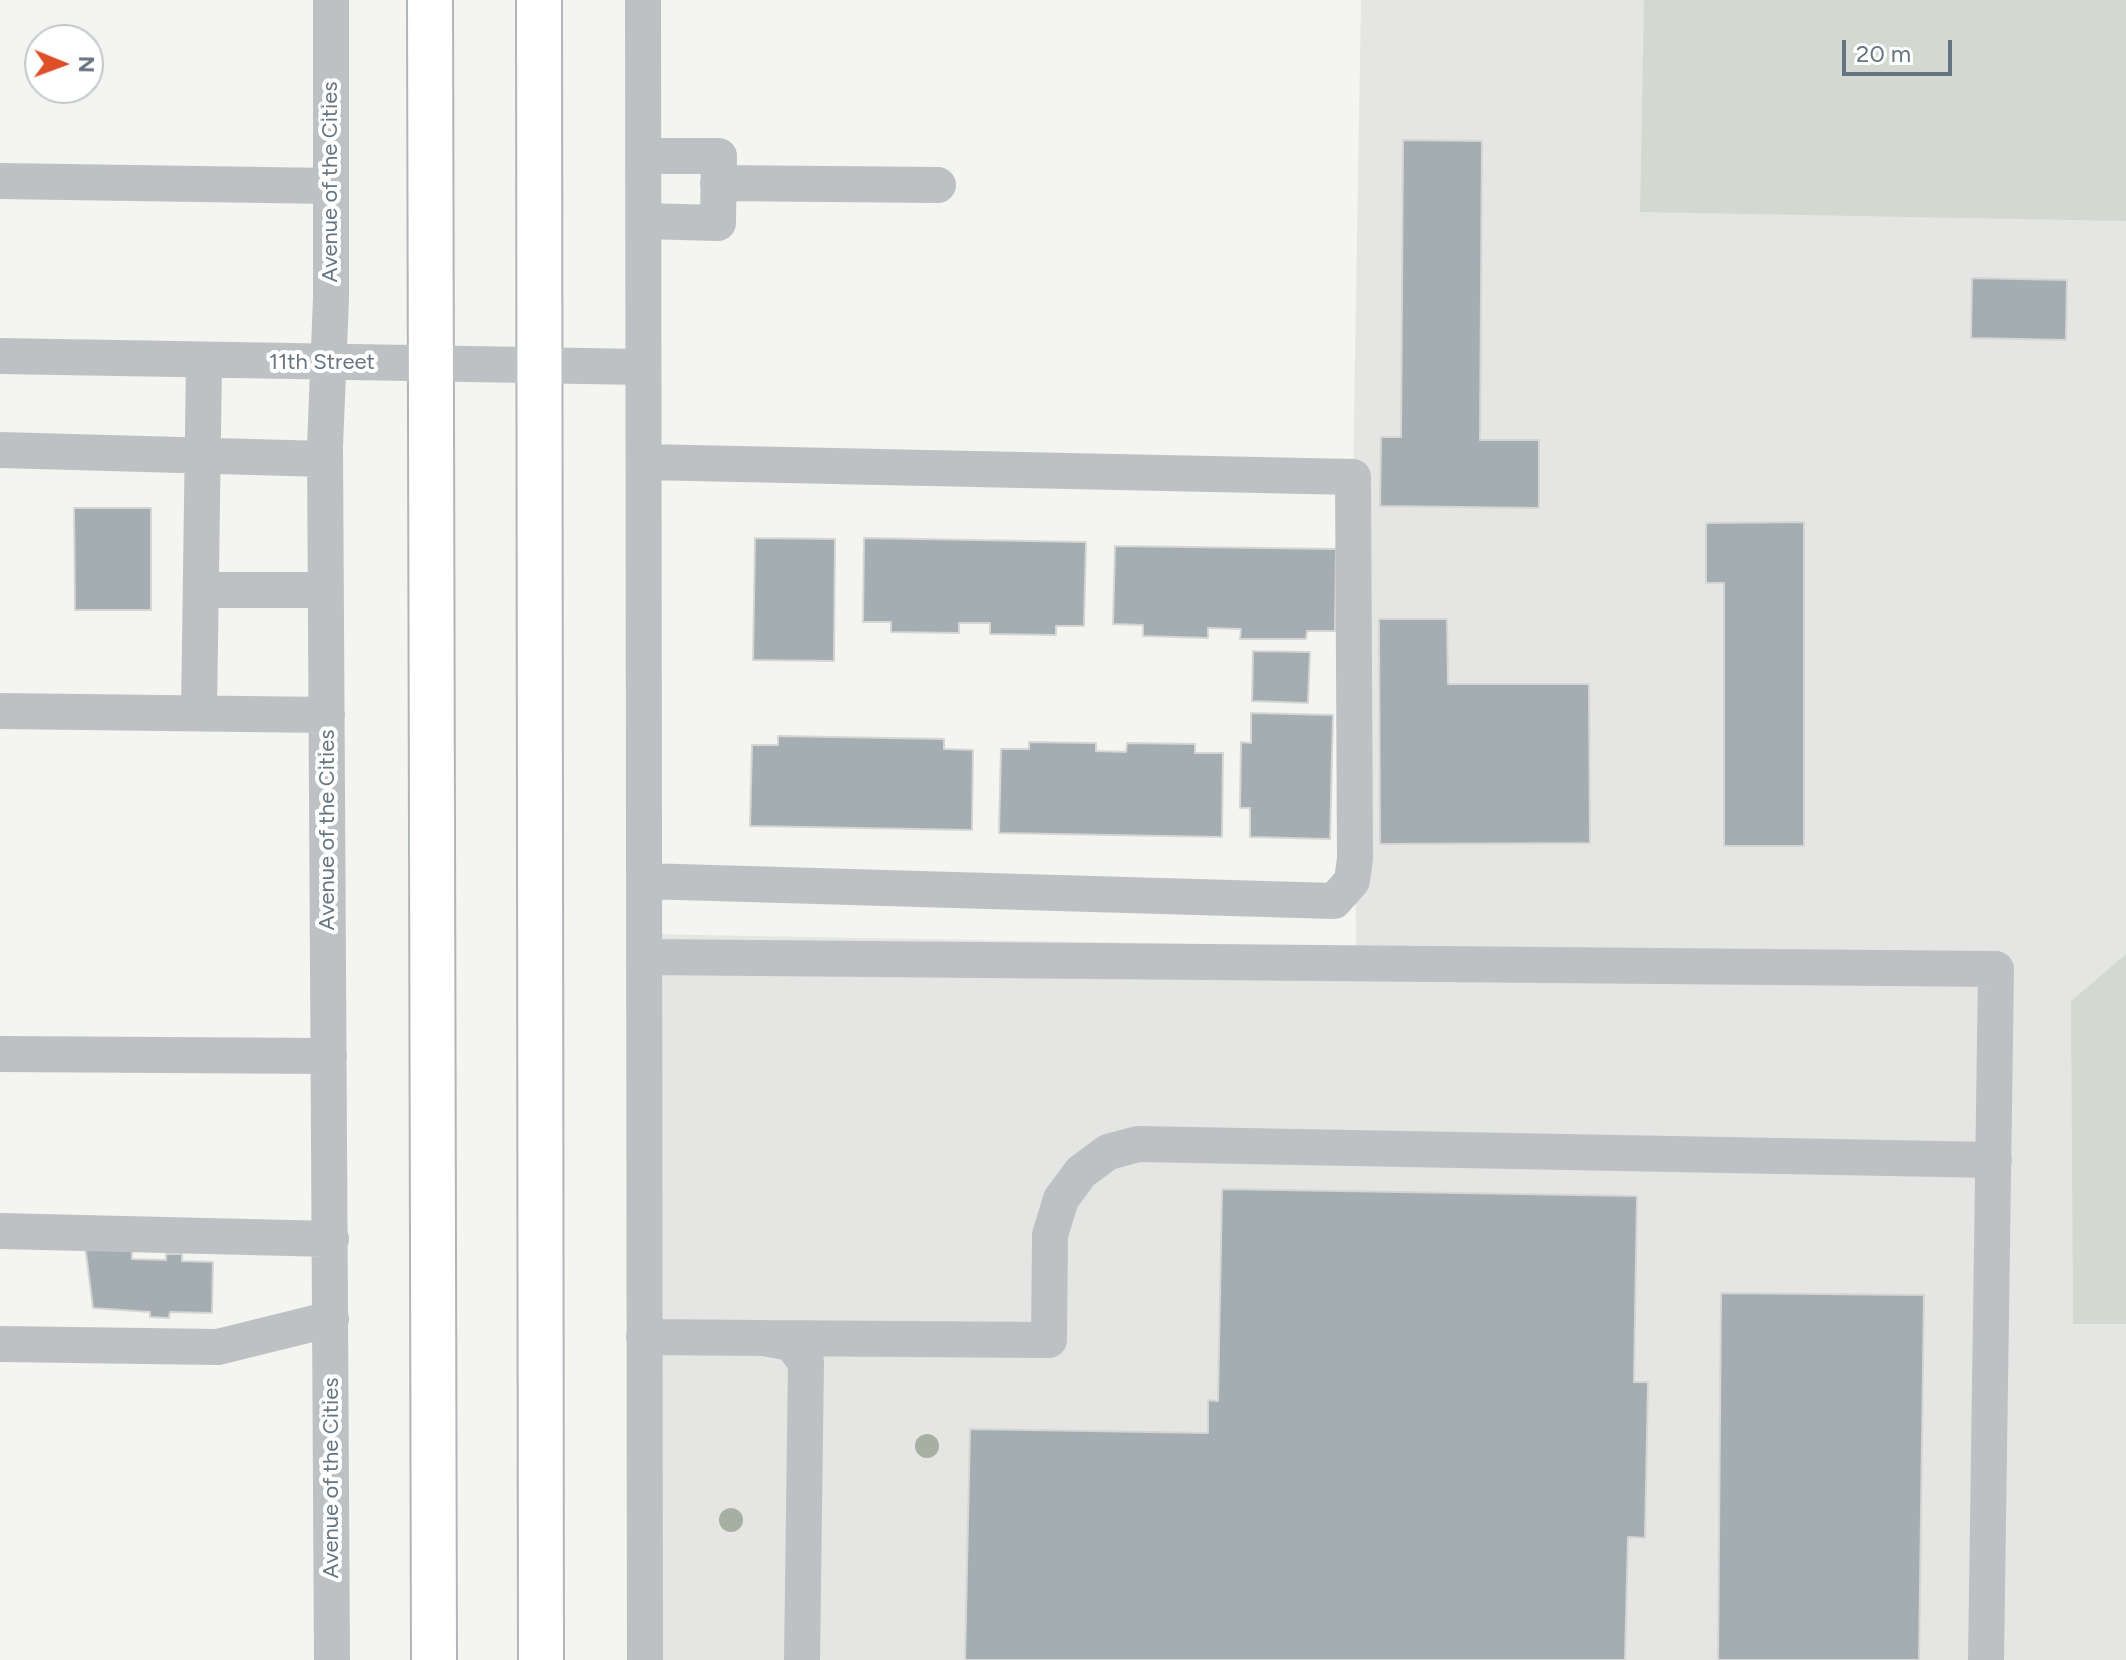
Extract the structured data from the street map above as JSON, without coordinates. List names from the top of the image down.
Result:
{
  "streets": {
    "street": ["Avenue of the Cities", "11th Street"]
  },
  "crossings": [
    ["Avenue of the Cities", "11th Street"]
  ],
  "scale_bar": "20 m",
  "north": "right"
}
